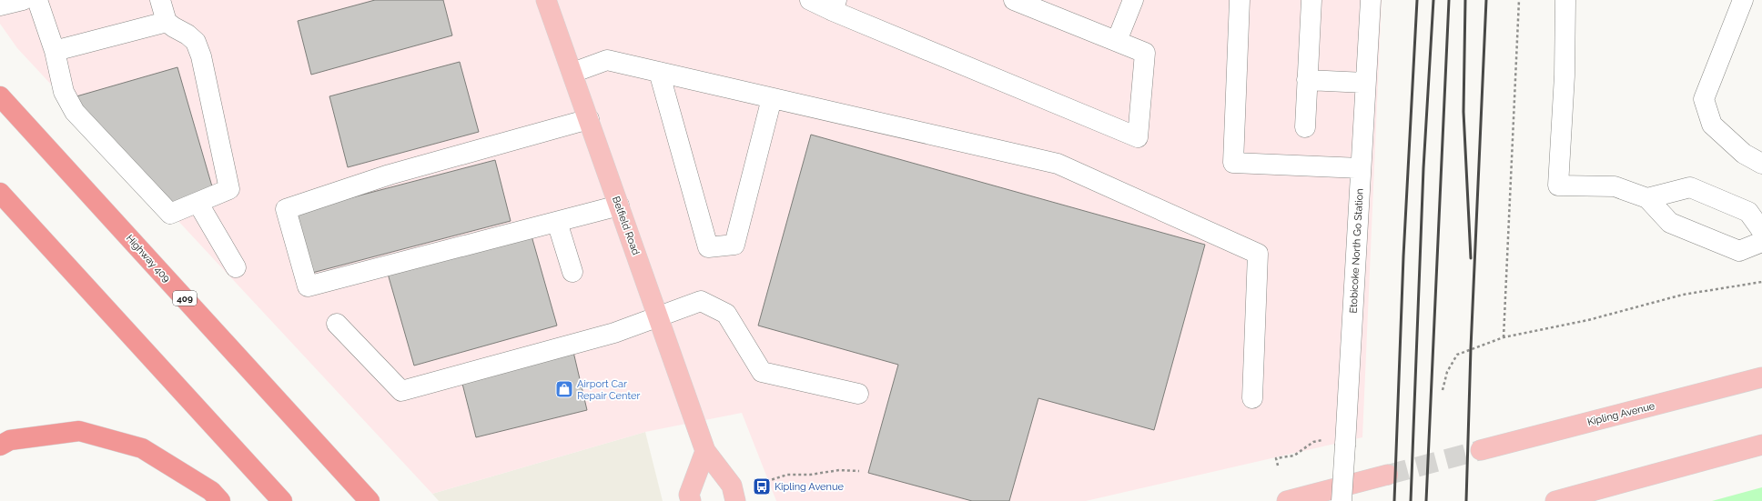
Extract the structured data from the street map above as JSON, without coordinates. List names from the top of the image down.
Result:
{
  "streets": {
    "highway": ["Highway 409", "409"],
    "main road": ["Belfield Road", "Kipling Avenue"],
    "street": ["Etobicoke North Go Station"]
  },
  "places": {
    "shop": ["Airport Car Repair Center"],
    "bus stop": ["Kipling Avenue"]
  }
}
